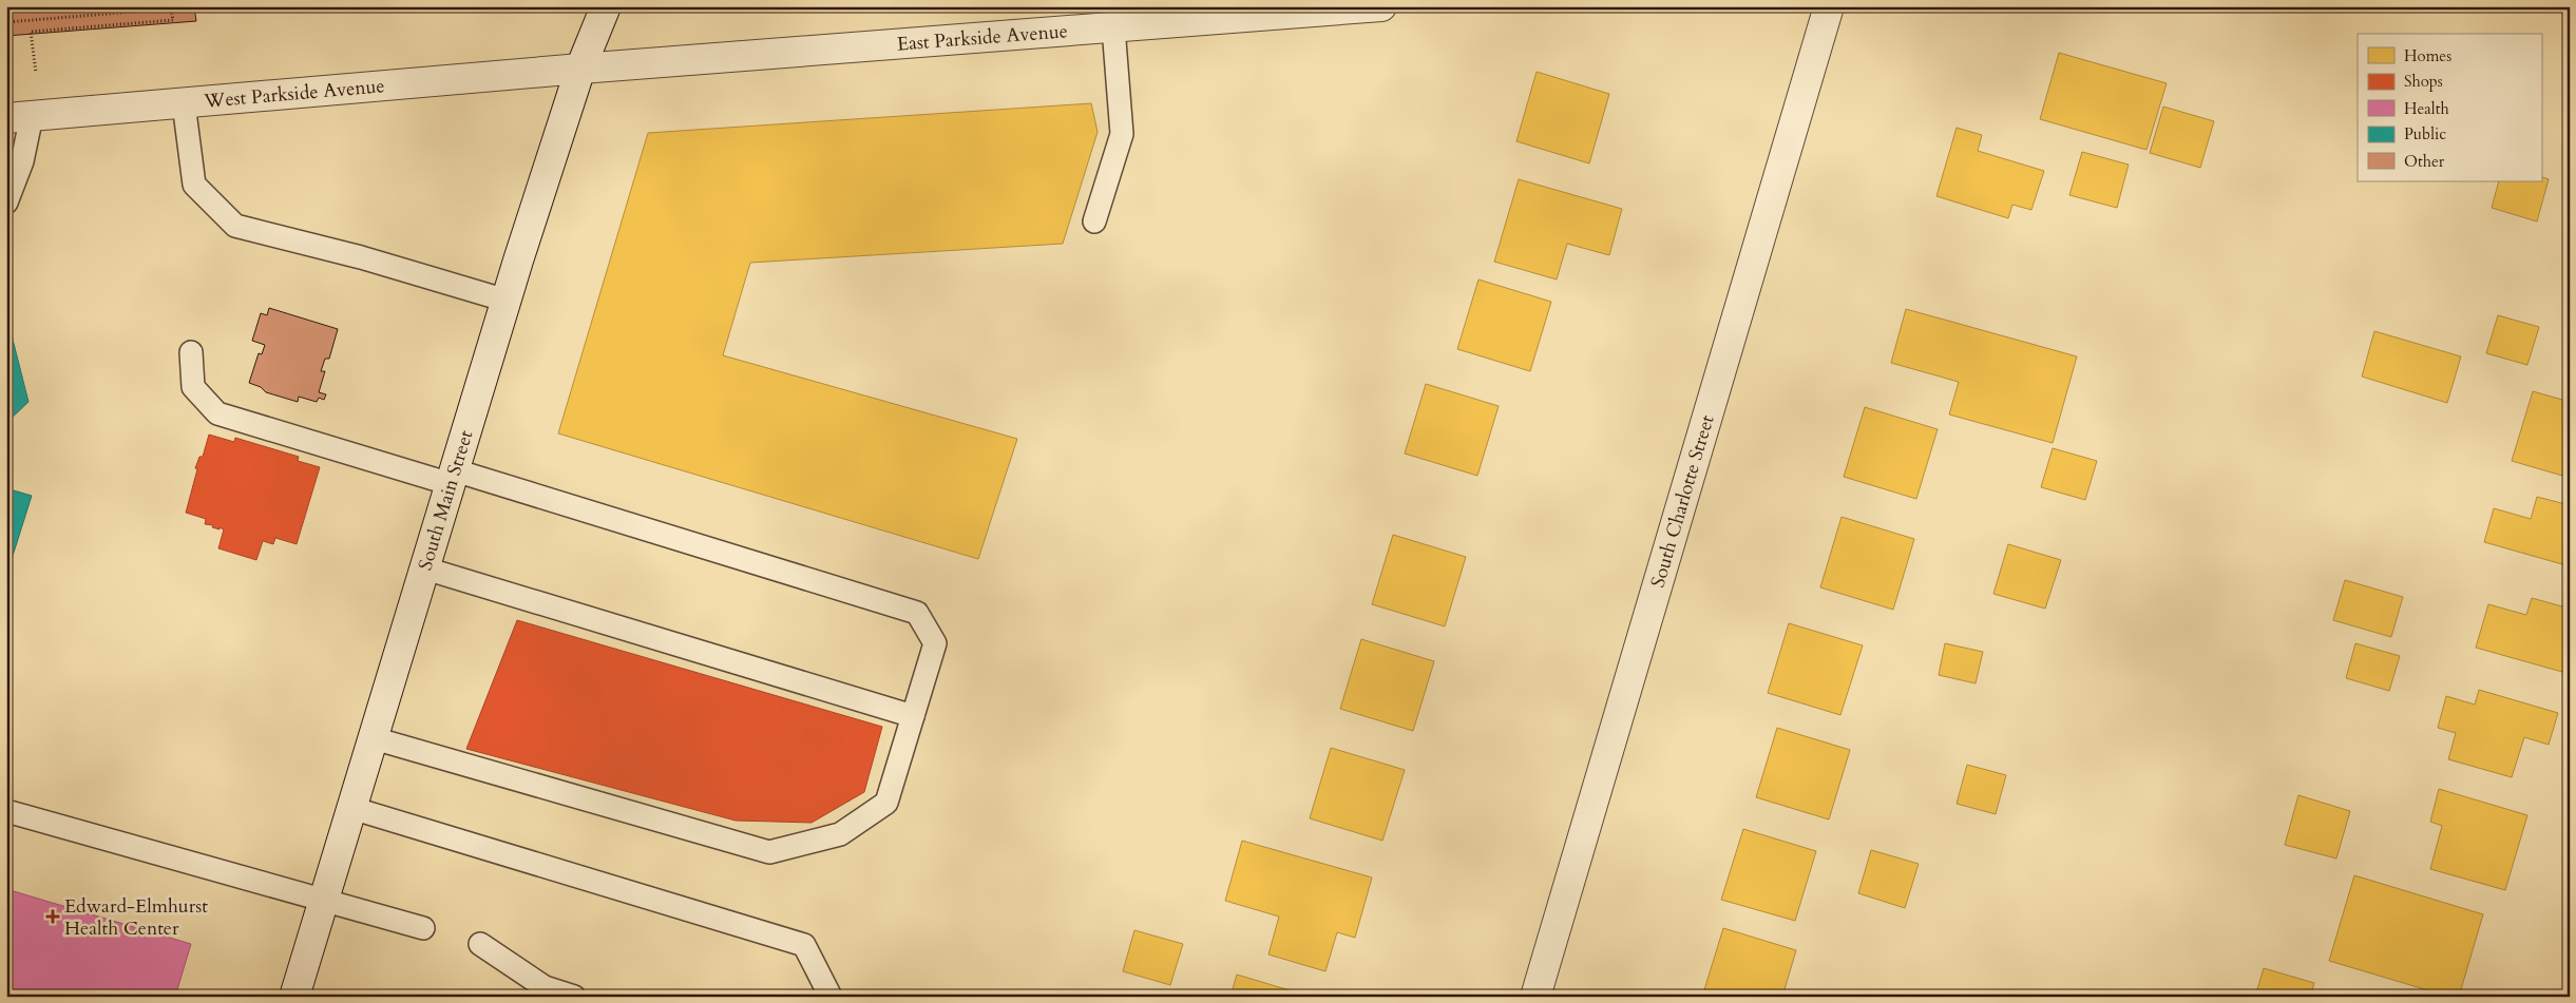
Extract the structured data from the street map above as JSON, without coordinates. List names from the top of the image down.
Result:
{
  "streets": {
    "street": [
      "East Parkside Avenue",
      "West Parkside Avenue",
      "South Main Street",
      "South Charlotte Street"
    ]
  },
  "crossings": [
    ["East Parkside Avenue", "West Parkside Avenue"],
    ["East Parkside Avenue", "South Main Street"],
    ["West Parkside Avenue", "South Main Street"]
  ],
  "places": {
    "health": ["Edward-Elmhurst Health Center"]
  },
  "legend": [
    "Homes",
    "Shops",
    "Health",
    "Public",
    "Other"
  ]
}
